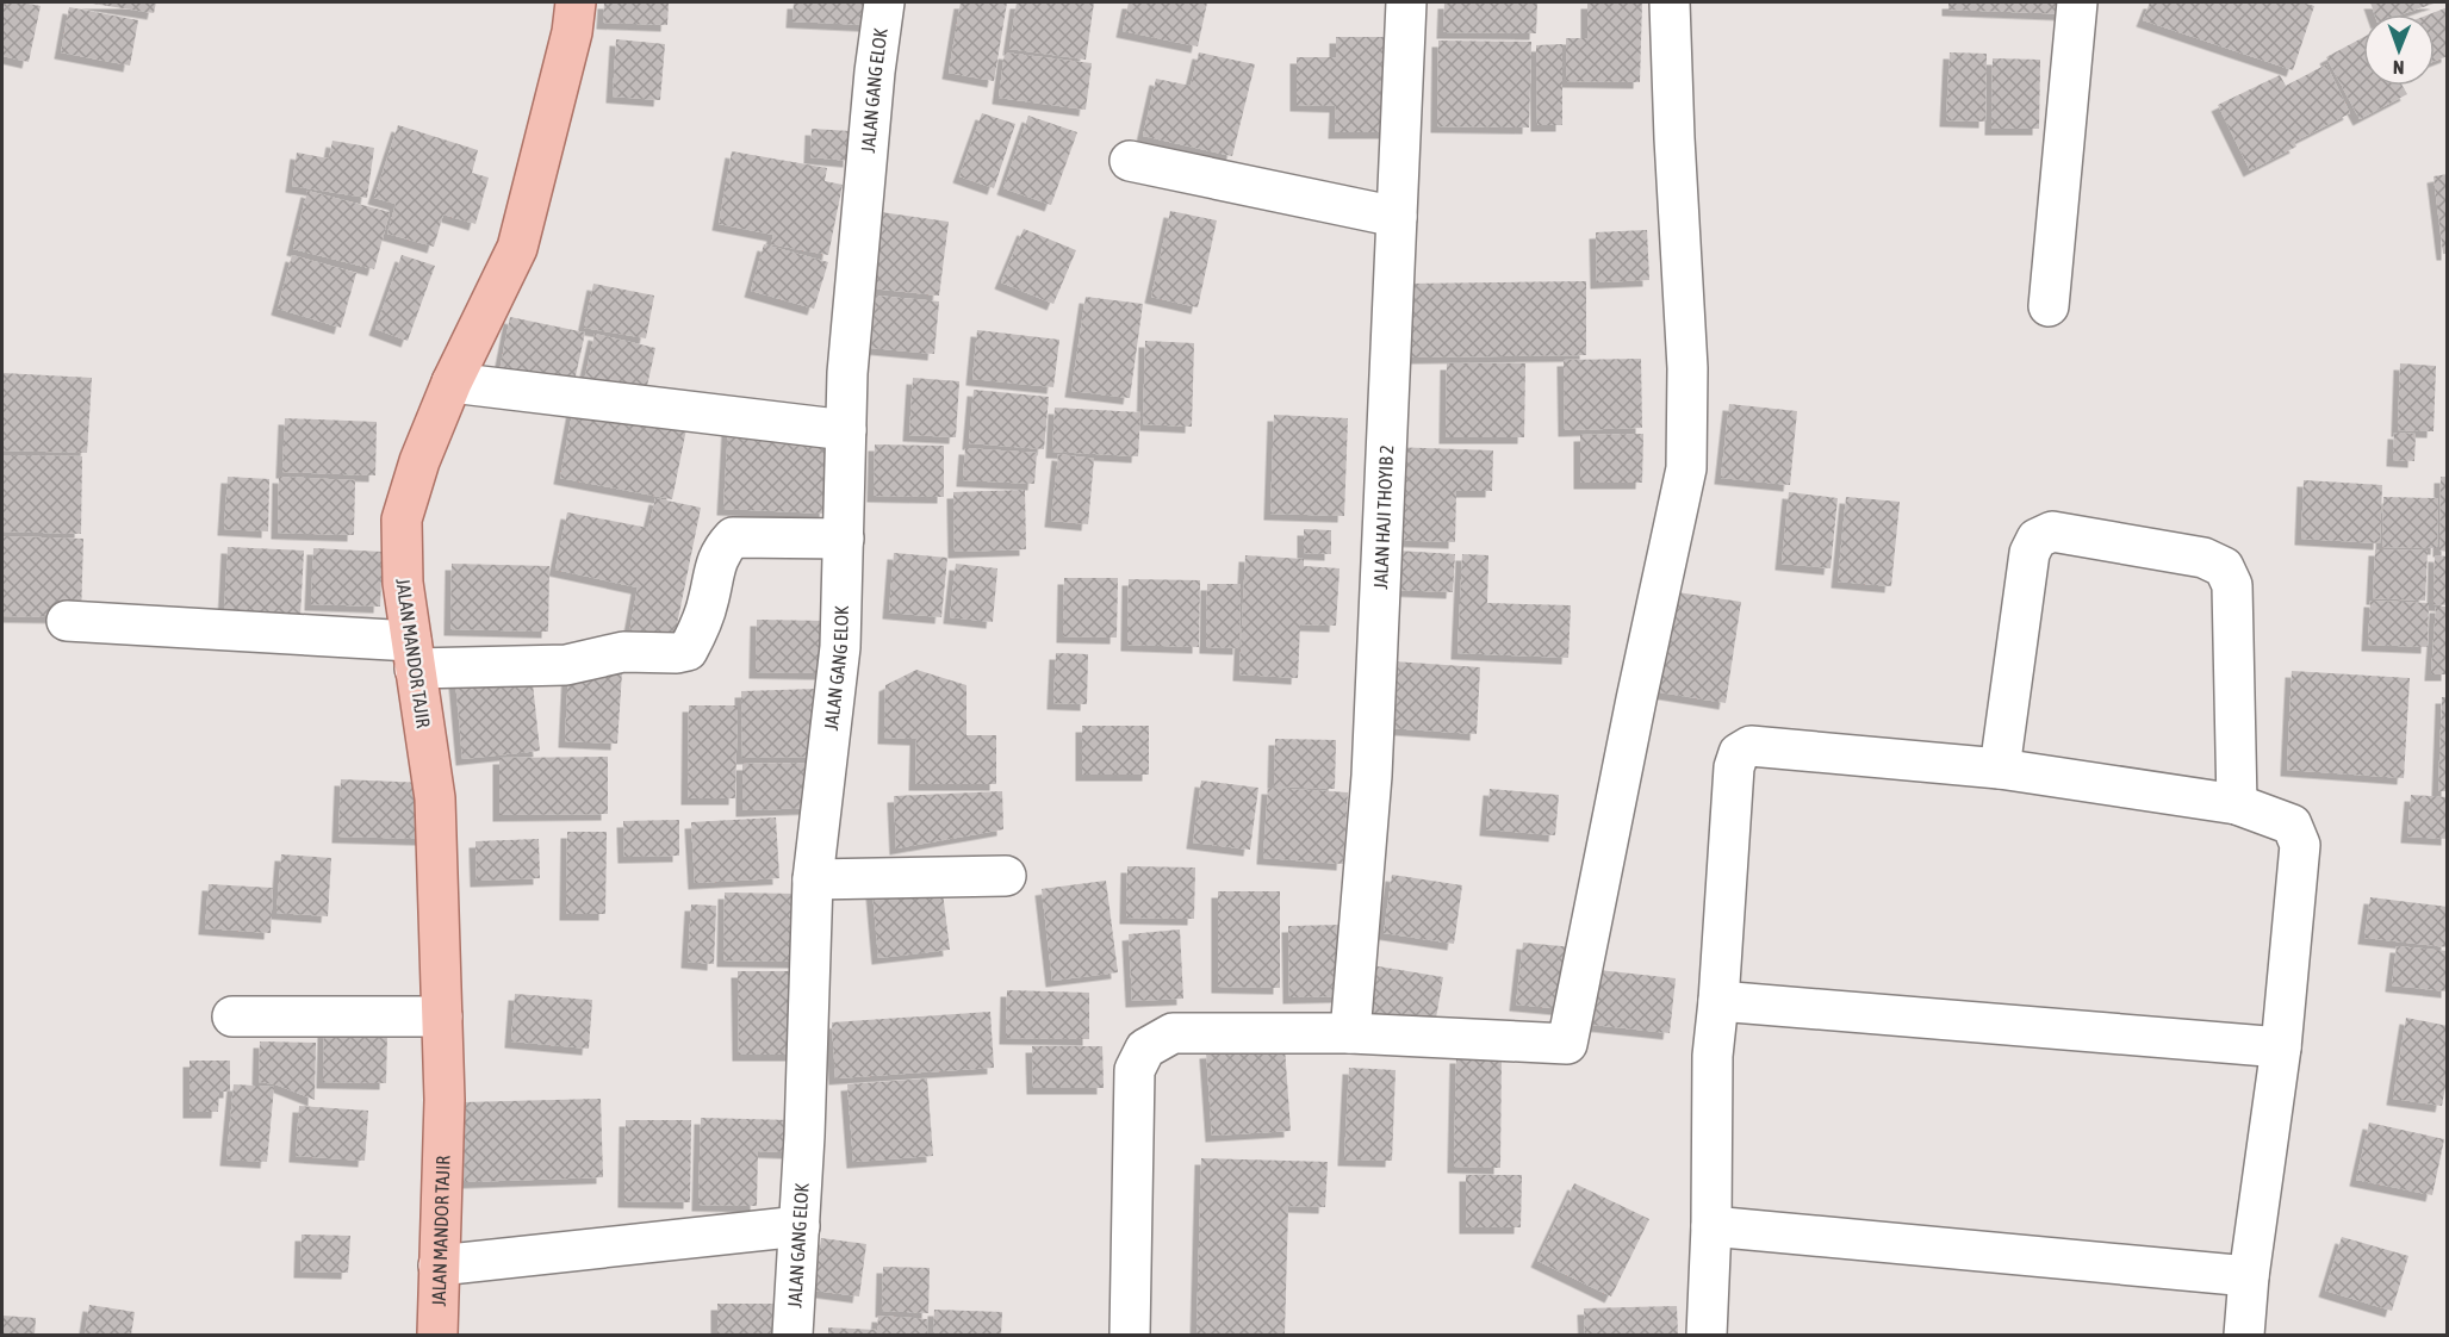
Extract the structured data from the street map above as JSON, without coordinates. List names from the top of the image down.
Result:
{
  "streets": {
    "main road": ["JALAN MANDOR TAJIR"],
    "street": ["JALAN GANG ELOK", "JALAN HAJI THOYIB 2"]
  },
  "north": "bottom"
}
